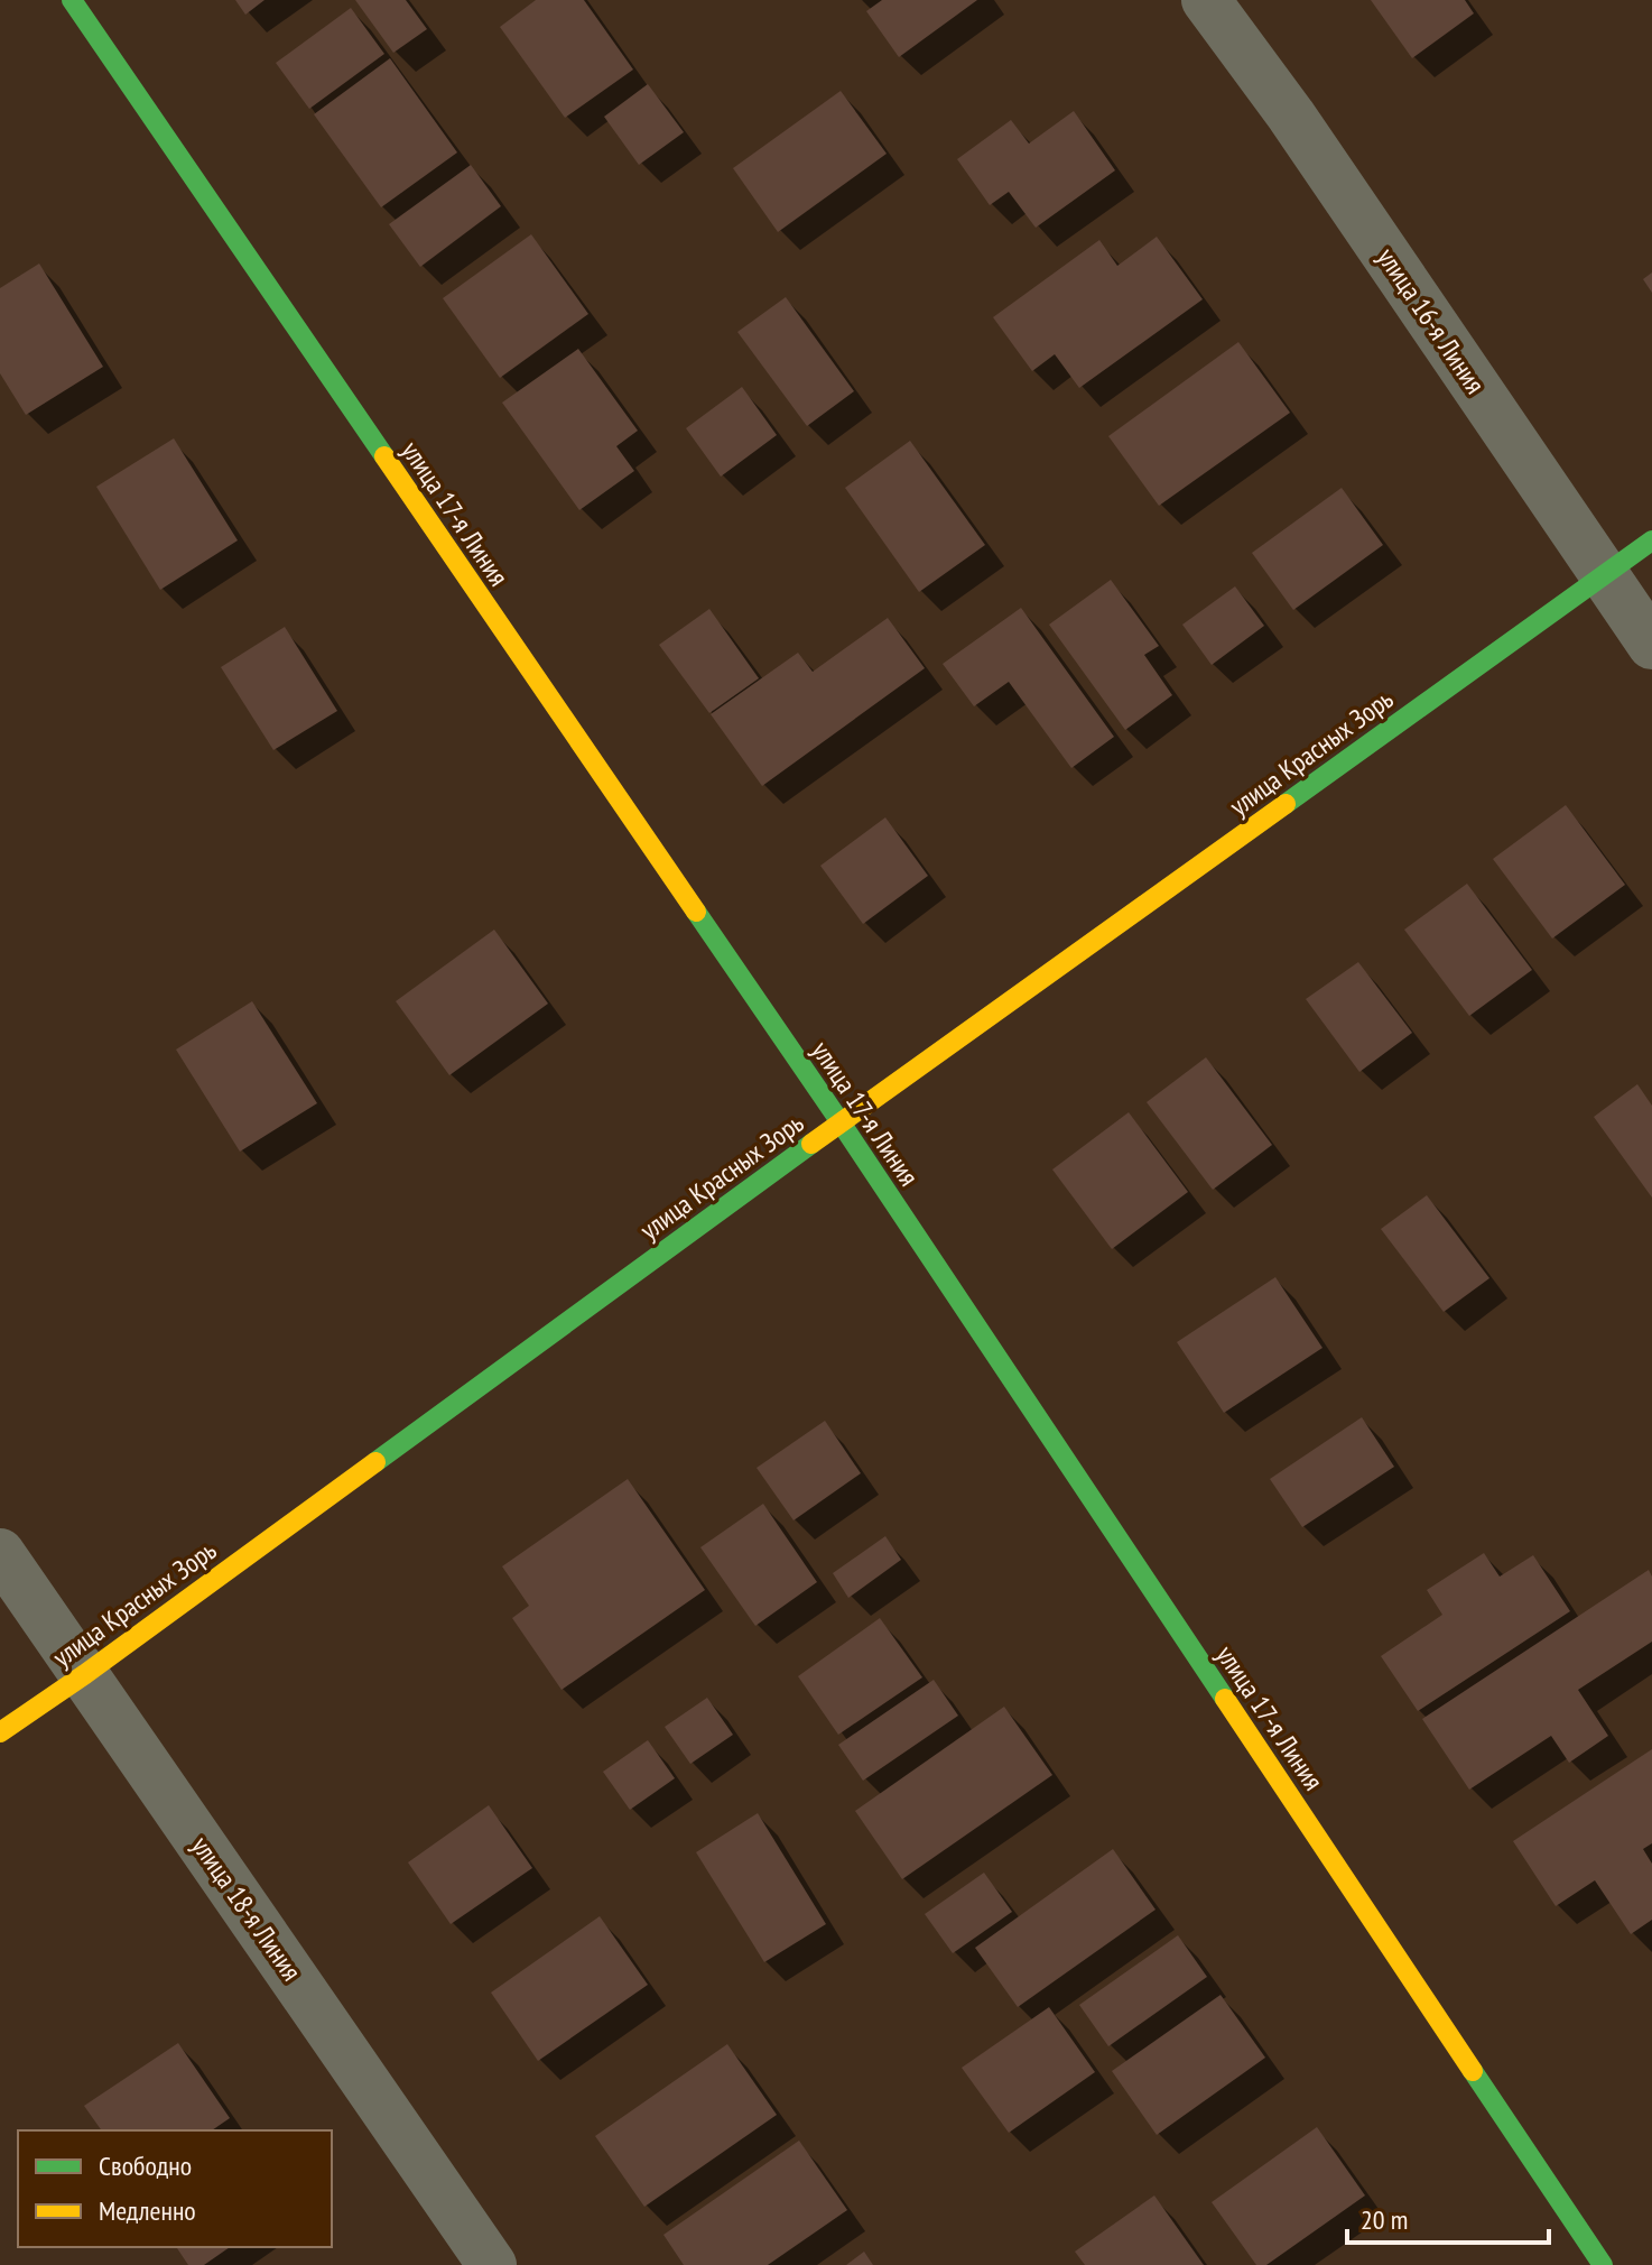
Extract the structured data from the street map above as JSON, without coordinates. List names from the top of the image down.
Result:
{
  "streets": {
    "street": [
      "улица 16-я Линия",
      "улица 17-я Линия",
      "улица Красных Зорь",
      "улица 18-я Линия"
    ]
  },
  "crossings": [
    ["улица 16-я Линия", "улица Красных Зорь"],
    ["улица 17-я Линия", "улица Красных Зорь"],
    ["улица Красных Зорь", "улица 18-я Линия"]
  ],
  "legend": ["Свободно", "Медленно"],
  "scale_bar": "20 m"
}
